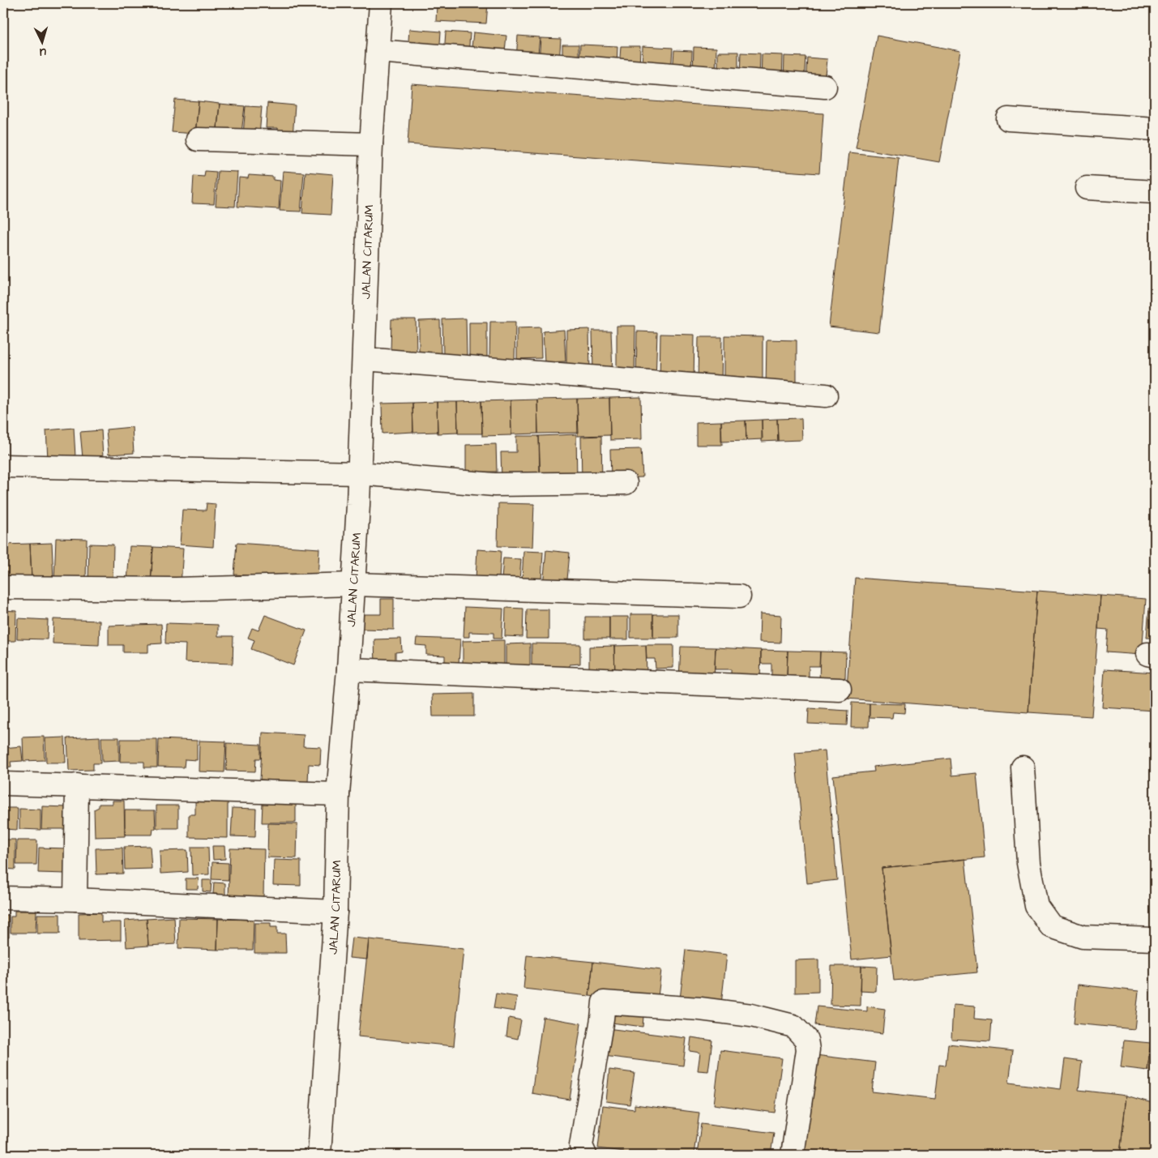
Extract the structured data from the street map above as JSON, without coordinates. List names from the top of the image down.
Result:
{
  "streets": {
    "street": ["JALAN CITARUM"]
  },
  "north": "bottom"
}
